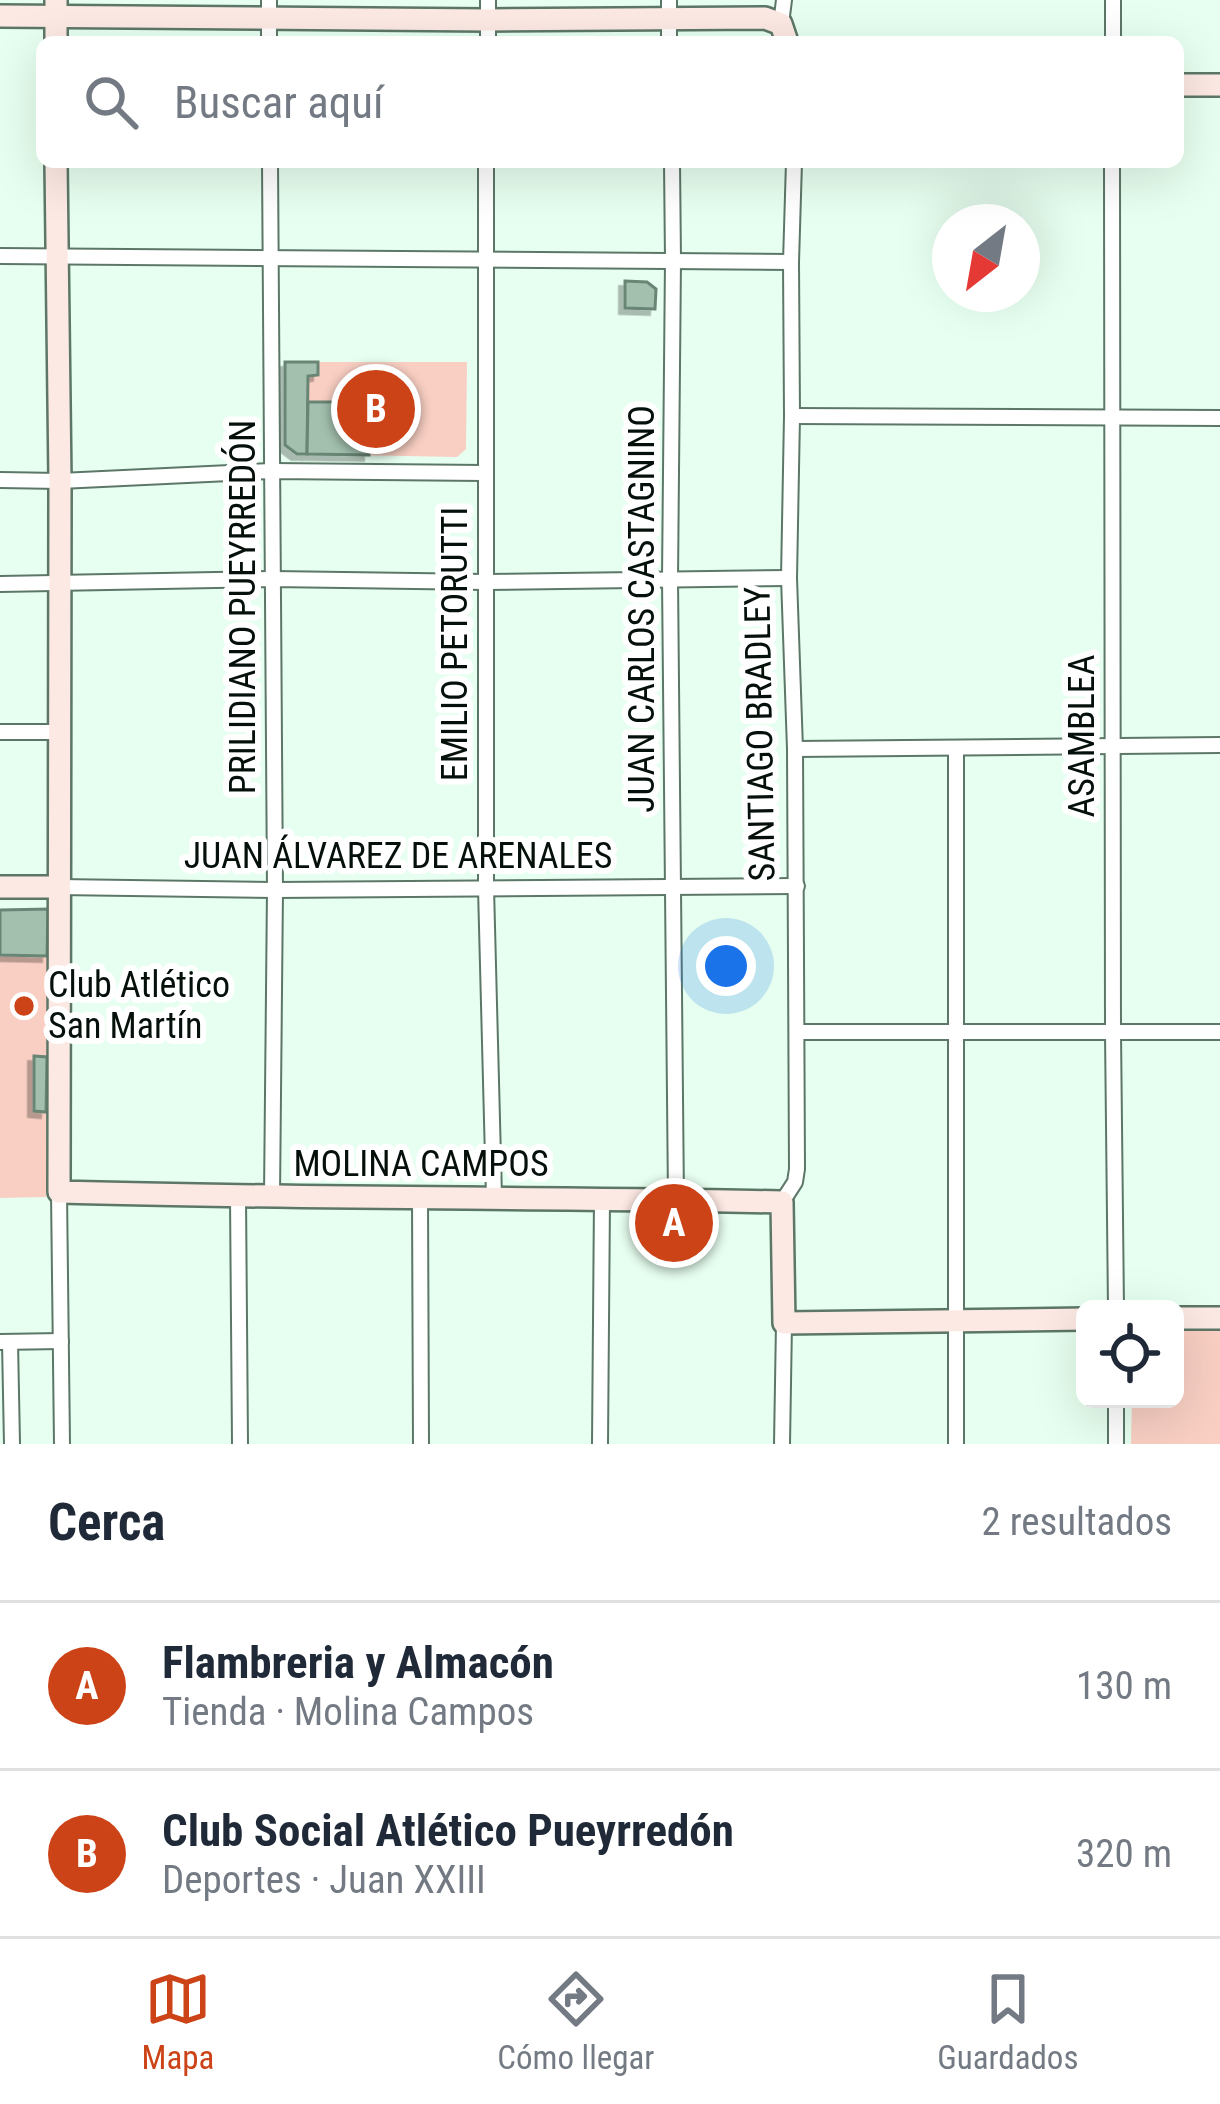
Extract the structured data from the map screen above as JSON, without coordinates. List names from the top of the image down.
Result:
{
  "streets": {
    "street": [
      "PRILIDIANO PUEYRREDÓN",
      "JUAN CARLOS CASTAGNINO",
      "EMILIO PETORUTTI",
      "SANTIAGO BRADLEY",
      "ASAMBLEA",
      "JUAN ÁLVAREZ DE ARENALES",
      "MOLINA CAMPOS"
    ]
  },
  "crossings": [
    ["PRILIDIANO PUEYRREDÓN", "JUAN ÁLVAREZ DE ARENALES"],
    ["PRILIDIANO PUEYRREDÓN", "MOLINA CAMPOS"],
    ["JUAN CARLOS CASTAGNINO", "JUAN ÁLVAREZ DE ARENALES"],
    ["JUAN CARLOS CASTAGNINO", "MOLINA CAMPOS"],
    ["EMILIO PETORUTTI", "JUAN ÁLVAREZ DE ARENALES"],
    ["EMILIO PETORUTTI", "MOLINA CAMPOS"],
    ["SANTIAGO BRADLEY", "JUAN ÁLVAREZ DE ARENALES"],
    ["SANTIAGO BRADLEY", "MOLINA CAMPOS"]
  ],
  "places": ["Club Atlético San Martín"],
  "north": "bottom left",
  "page": {
    "search": "Buscar aquí",
    "pins": ["B", "A"],
    "heading": ["Cerca", "2 resultados"],
    "list": [
      {
        "mark": "A",
        "name": "Flambreria y Almacón",
        "note": "Tienda · Molina Campos",
        "value": "130 m"
      },
      {
        "mark": "B",
        "name": "Club Social Atlético Pueyrredón",
        "note": "Deportes · Juan XXIII",
        "value": "320 m"
      }
    ],
    "nav": ["Mapa", "Cómo llegar", "Guardados"]
  }
}
